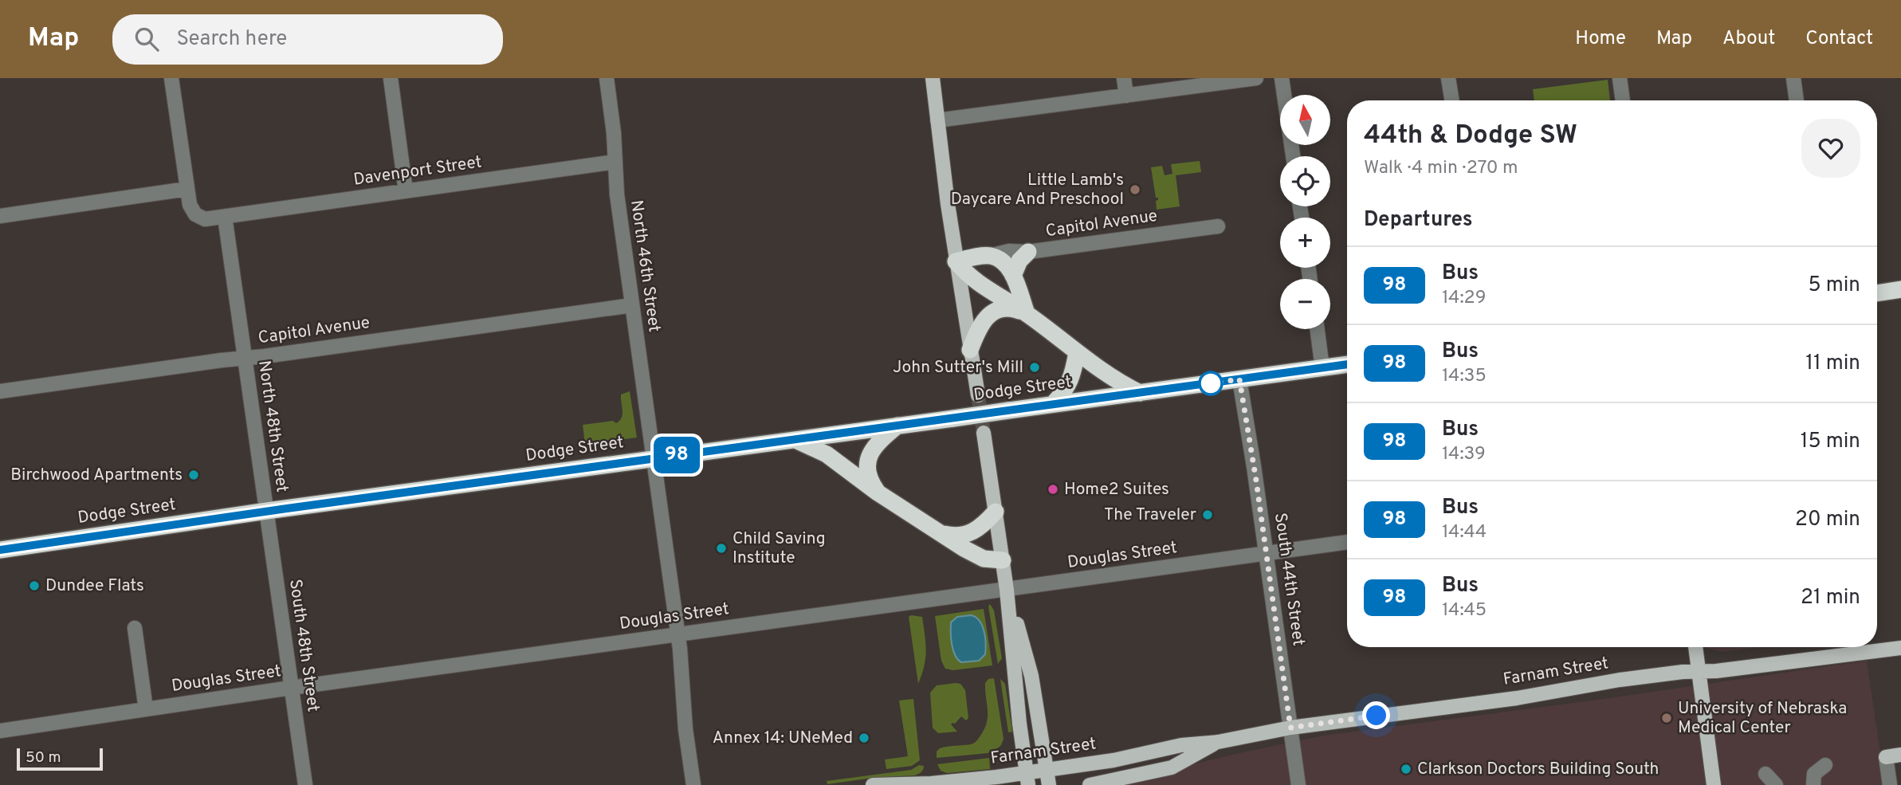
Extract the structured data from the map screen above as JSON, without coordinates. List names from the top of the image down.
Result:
{
  "streets": {
    "highway": ["Dodge Street"],
    "main road": ["Farnam Street"],
    "street": [
      "Davenport Street",
      "Capitol Avenue",
      "North 46th Street",
      "North 48th Street",
      "Douglas Street",
      "South 44th Street",
      "South 48th Street"
    ]
  },
  "crossings": [
    ["Davenport Street", "North 46th Street"],
    ["Davenport Street", "North 48th Street"],
    ["Capitol Avenue", "North 46th Street"],
    ["Capitol Avenue", "North 48th Street"],
    ["North 46th Street", "Dodge Street"],
    ["North 46th Street", "Douglas Street"],
    ["Dodge Street", "North 48th Street"],
    ["Dodge Street", "South 44th Street"],
    ["Dodge Street", "South 48th Street"],
    ["North 48th Street", "South 48th Street"],
    ["Douglas Street", "South 44th Street"],
    ["Douglas Street", "South 48th Street"],
    ["South 44th Street", "Farnam Street"]
  ],
  "places": [
    "Little Lamb's Daycare And Preschool",
    "John Sutter's Mill",
    "Birchwood Apartments",
    "Home2 Suites",
    "The Traveler",
    "Child Saving Institute",
    "Dundee Flats",
    "University of Nebraska Medical Center",
    "Annex 14: UNeMed",
    "Clarkson Doctors Building South"
  ],
  "lines": ["bus line 98"],
  "scale_bar": "50 m",
  "north": "top",
  "page": {
    "header": "Map",
    "search": "Search here",
    "nav": [
      "Home",
      "Map",
      "About",
      "Contact"
    ],
    "on_map": "98",
    "map_buttons": ["+", "−"],
    "heading": [
      ["44th & Dodge SW", "Walk · 4 min · 270 m"],
      "Departures"
    ],
    "list": [
      {
        "mark": "98",
        "name": "Bus",
        "note": "14:29",
        "value": "5 min"
      },
      {
        "mark": "98",
        "name": "Bus",
        "note": "14:35",
        "value": "11 min"
      },
      {
        "mark": "98",
        "name": "Bus",
        "note": "14:39",
        "value": "15 min"
      },
      {
        "mark": "98",
        "name": "Bus",
        "note": "14:44",
        "value": "20 min"
      },
      {
        "mark": "98",
        "name": "Bus",
        "note": "14:45",
        "value": "21 min"
      }
    ],
    "scale": "50 m"
  }
}
